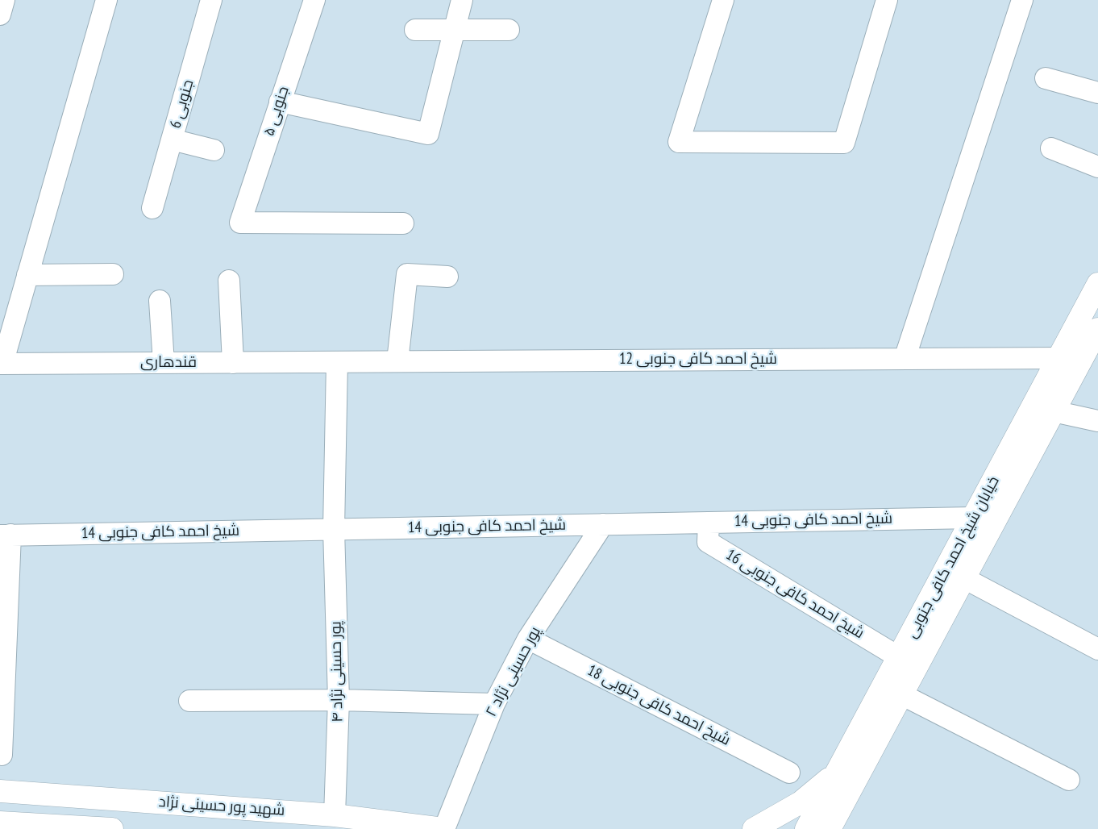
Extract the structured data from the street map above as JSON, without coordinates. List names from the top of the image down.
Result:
{
  "streets": {
    "street": [
      "جنوبی 6",
      "جنوبی ۵",
      "شیخ احمد کافی جنوبی 12",
      "قندهاری",
      "شیخ احمد کافی جنوبی 14",
      "خیابان شیخ احمد کافی جنوبی",
      "شیخ احمد کافی جنوبی 16",
      "پور حسینی نژاد ۴",
      "پور حسینی نژاد ۲",
      "شیخ احمد کافی جنوبی 18",
      "شهید پور حسینی نژاد"
    ]
  },
  "crossings": [
    ["شیخ احمد کافی جنوبی 12", "قندهاری"],
    ["شیخ احمد کافی جنوبی 12", "خیابان شیخ احمد کافی جنوبی"],
    ["شیخ احمد کافی جنوبی 12", "پور حسینی نژاد ۴"],
    ["قندهاری", "پور حسینی نژاد ۴"],
    ["شیخ احمد کافی جنوبی 14", "خیابان شیخ احمد کافی جنوبی"],
    ["شیخ احمد کافی جنوبی 14", "شیخ احمد کافی جنوبی 16"],
    ["شیخ احمد کافی جنوبی 14", "پور حسینی نژاد ۴"],
    ["شیخ احمد کافی جنوبی 14", "پور حسینی نژاد ۲"],
    ["خیابان شیخ احمد کافی جنوبی", "شیخ احمد کافی جنوبی 16"],
    ["پور حسینی نژاد ۴", "شهید پور حسینی نژاد"],
    ["پور حسینی نژاد ۲", "شیخ احمد کافی جنوبی 18"],
    ["پور حسینی نژاد ۲", "شهید پور حسینی نژاد"]
  ]
}
